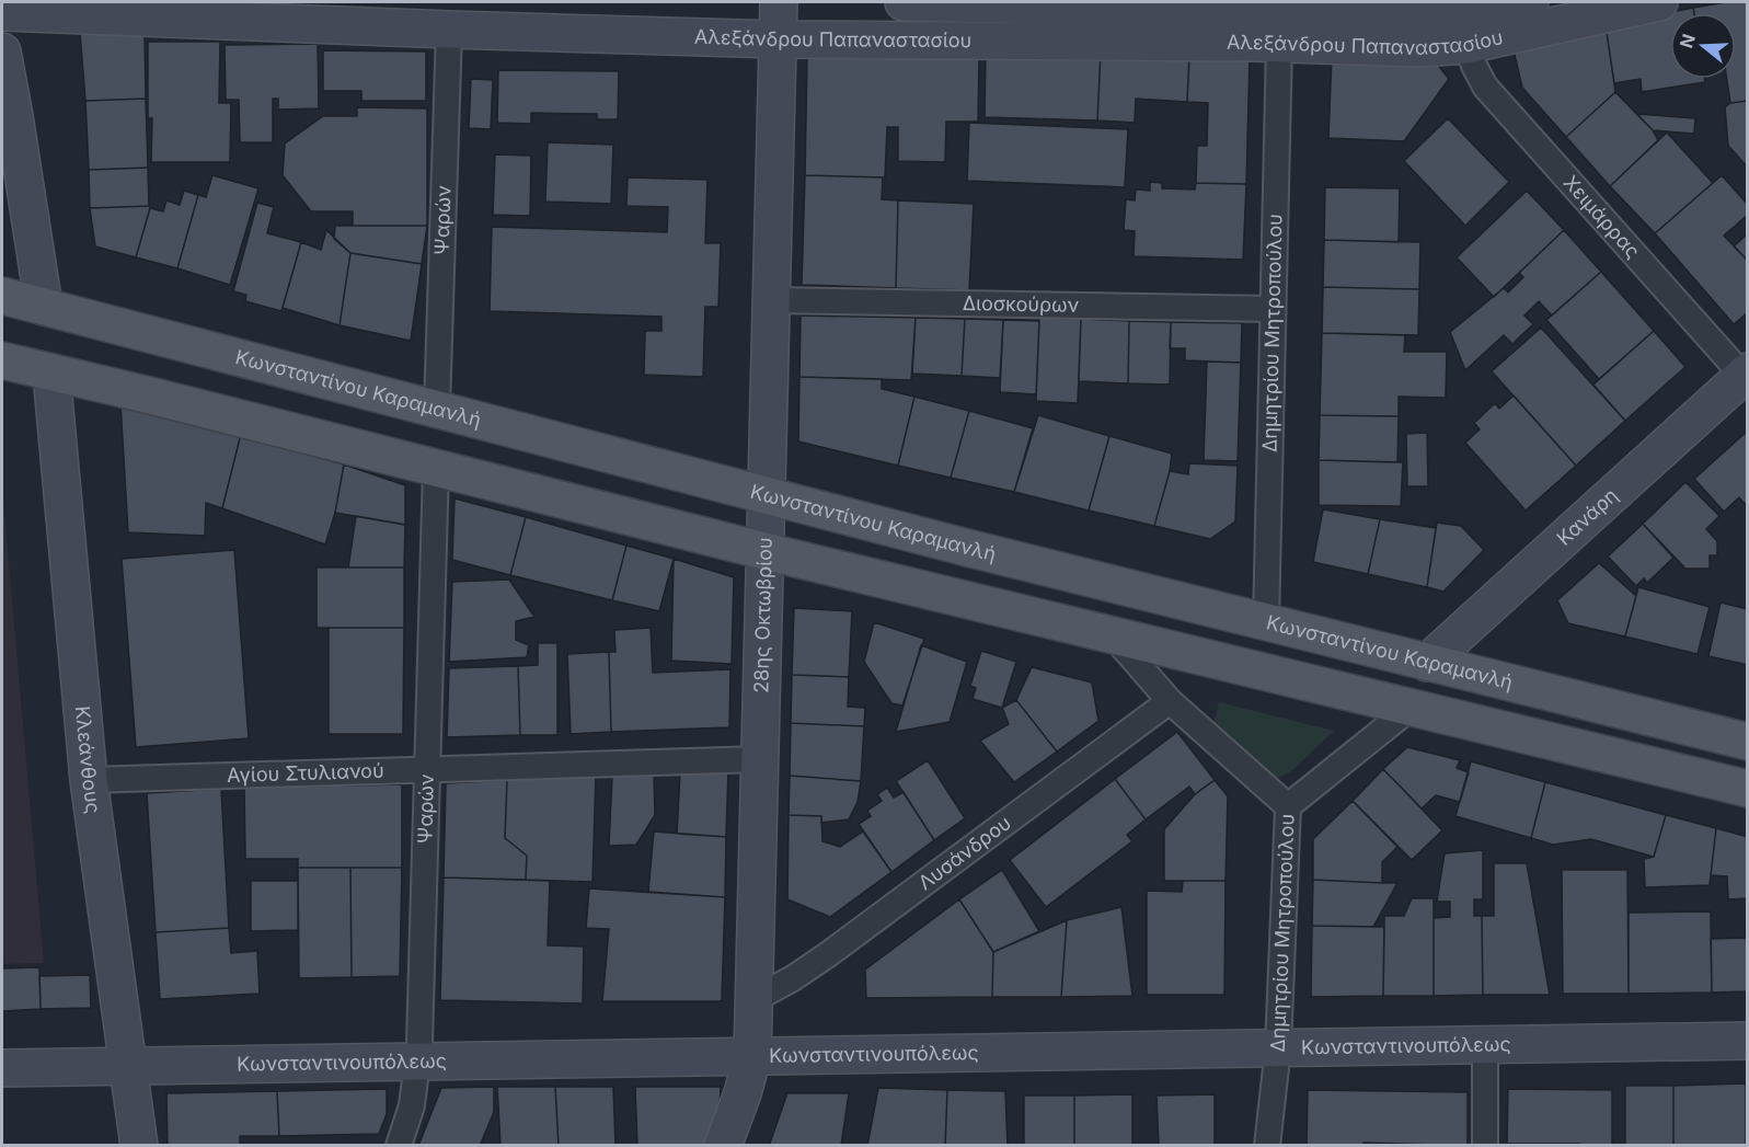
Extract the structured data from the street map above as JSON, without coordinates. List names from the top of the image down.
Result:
{
  "streets": {
    "main road": ["Κωνσταντίνου Καραμανλή"],
    "street": [
      "Αλεξάνδρου Παπαναστασίου",
      "Χειμάρρας",
      "Ψαρών",
      "Διοσκούρων",
      "Δημητρίου Μητροπούλου",
      "Κανάρη",
      "28ης Οκτωβρίου",
      "Κλεάνθους",
      "Αγίου Στυλιανού",
      "Λυσάνδρου",
      "Κωνσταντινουπόλεως"
    ]
  },
  "crossings": [
    ["Αλεξάνδρου Παπαναστασίου", "Χειμάρρας"],
    ["Αλεξάνδρου Παπαναστασίου", "Ψαρών"],
    ["Αλεξάνδρου Παπαναστασίου", "Δημητρίου Μητροπούλου"],
    ["Αλεξάνδρου Παπαναστασίου", "28ης Οκτωβρίου"],
    ["Χειμάρρας", "Κανάρη"],
    ["Ψαρών", "Κωνσταντίνου Καραμανλή"],
    ["Ψαρών", "Αγίου Στυλιανού"],
    ["Ψαρών", "Κωνσταντινουπόλεως"],
    ["Διοσκούρων", "Δημητρίου Μητροπούλου"],
    ["Διοσκούρων", "28ης Οκτωβρίου"],
    ["Δημητρίου Μητροπούλου", "Κωνσταντίνου Καραμανλή"],
    ["Δημητρίου Μητροπούλου", "Λυσάνδρου"],
    ["Δημητρίου Μητροπούλου", "Κωνσταντινουπόλεως"],
    ["Κωνσταντίνου Καραμανλή", "Κανάρη"],
    ["Κωνσταντίνου Καραμανλή", "28ης Οκτωβρίου"],
    ["28ης Οκτωβρίου", "Αγίου Στυλιανού"],
    ["28ης Οκτωβρίου", "Λυσάνδρου"],
    ["28ης Οκτωβρίου", "Κωνσταντινουπόλεως"],
    ["Κλεάνθους", "Αγίου Στυλιανού"],
    ["Κλεάνθους", "Κωνσταντινουπόλεως"]
  ],
  "north": "left"
}
